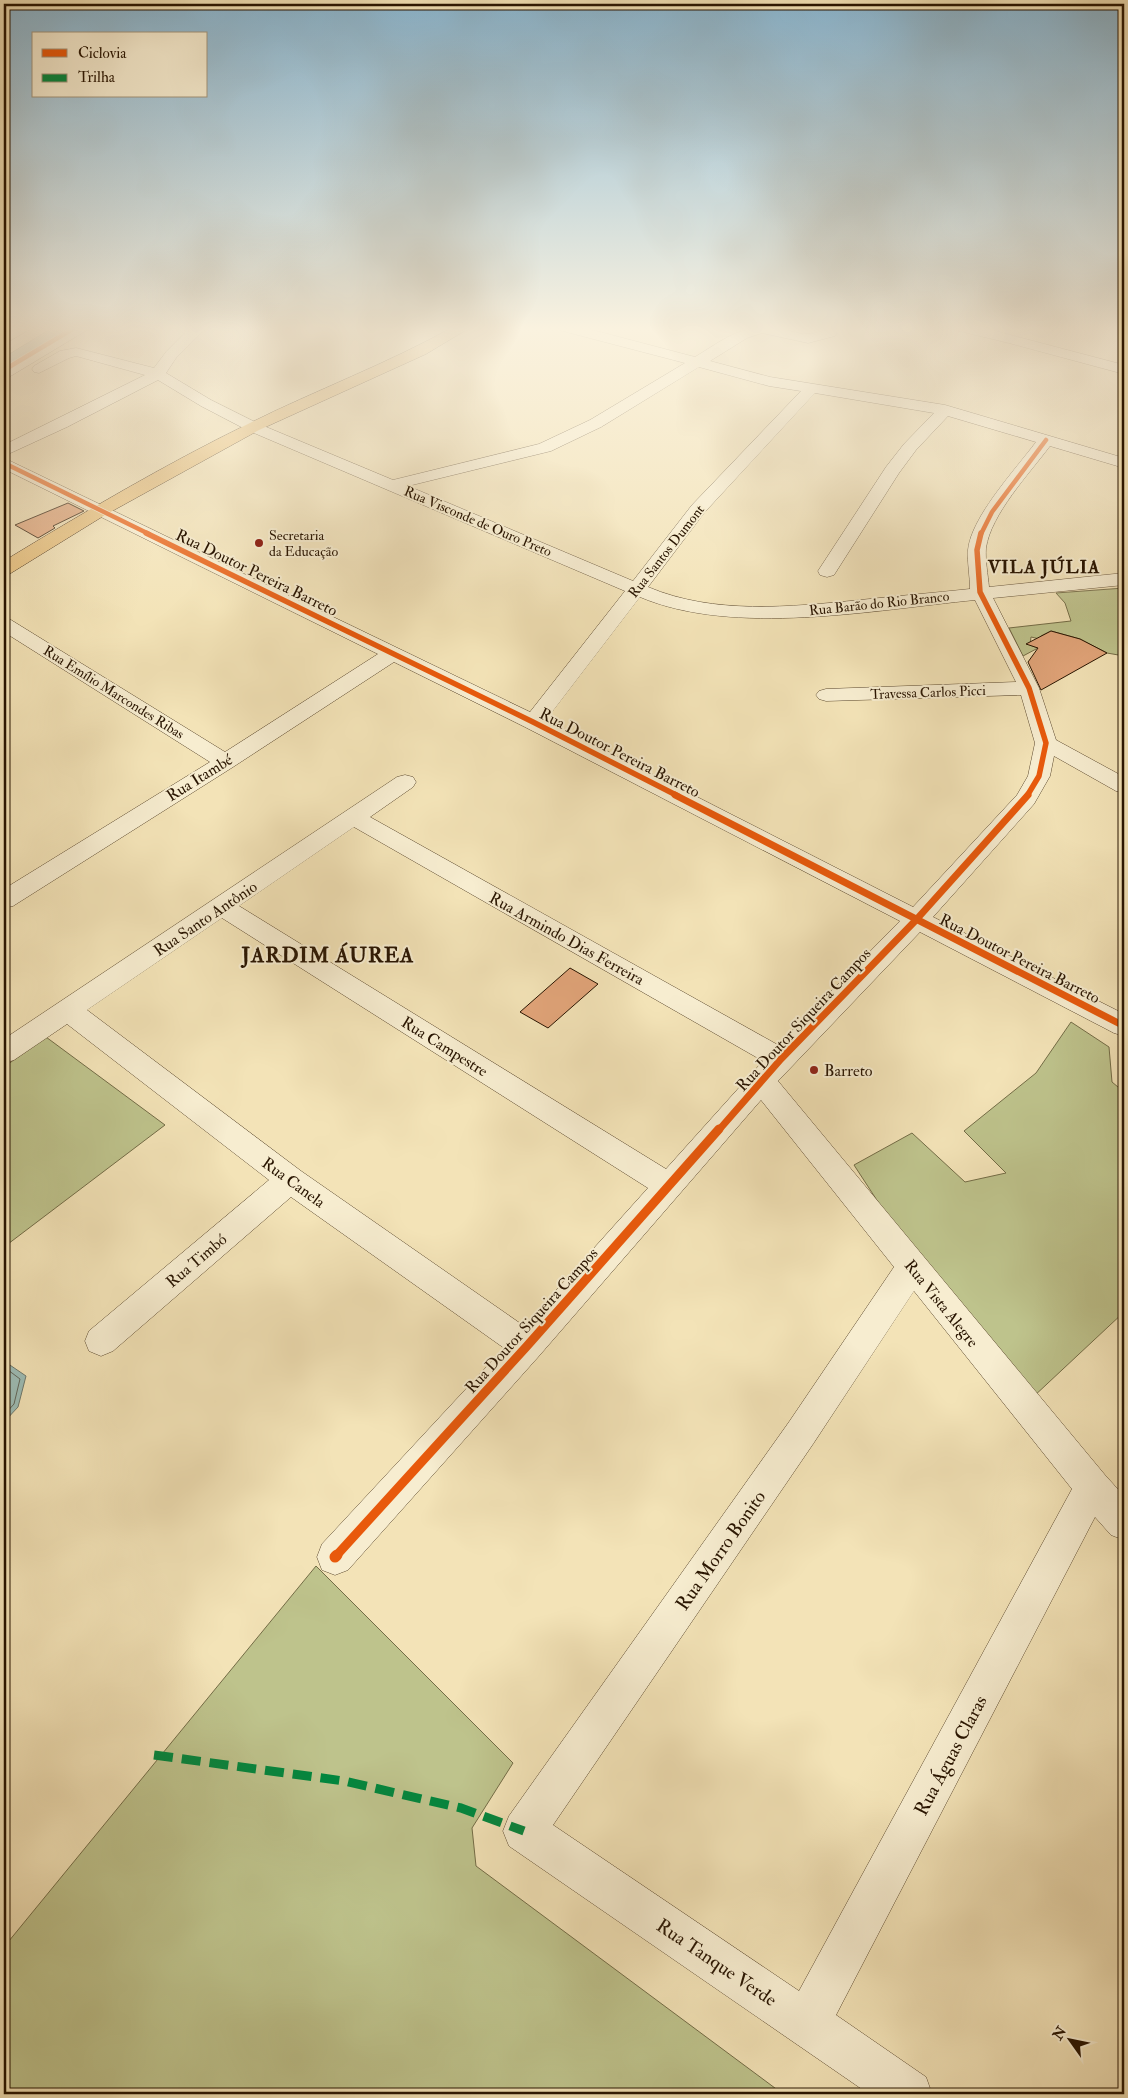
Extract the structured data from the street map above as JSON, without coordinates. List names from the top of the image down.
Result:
{
  "streets": {
    "street": [
      "Rua Visconde de Ouro Preto",
      "Rua Santos Dumont",
      "Rua Doutor Pereira Barreto",
      "Rua Barão do Rio Branco",
      "Rua Emílio Marcondes Ribas",
      "Travessa Carlos Picci",
      "Rua Itambé",
      "Rua Santo Antônio",
      "Rua Armindo Dias Ferreira",
      "Rua Doutor Siqueira Campos",
      "Rua Campestre",
      "Rua Canela",
      "Rua Timbó",
      "Rua Vista Alegre",
      "Rua Morro Bonito",
      "Rua Águas Claras",
      "Rua Tanque Verde"
    ]
  },
  "crossings": [
    ["Rua Visconde de Ouro Preto", "Rua Santos Dumont"],
    ["Rua Visconde de Ouro Preto", "Rua Barão do Rio Branco"],
    ["Rua Santos Dumont", "Rua Doutor Pereira Barreto"],
    ["Rua Santos Dumont", "Rua Barão do Rio Branco"],
    ["Rua Doutor Pereira Barreto", "Rua Itambé"],
    ["Rua Doutor Pereira Barreto", "Rua Doutor Siqueira Campos"],
    ["Rua Barão do Rio Branco", "Rua Doutor Siqueira Campos"],
    ["Rua Emílio Marcondes Ribas", "Rua Itambé"],
    ["Travessa Carlos Picci", "Rua Doutor Siqueira Campos"],
    ["Rua Santo Antônio", "Rua Armindo Dias Ferreira"],
    ["Rua Santo Antônio", "Rua Campestre"],
    ["Rua Santo Antônio", "Rua Canela"],
    ["Rua Armindo Dias Ferreira", "Rua Doutor Siqueira Campos"],
    ["Rua Armindo Dias Ferreira", "Rua Vista Alegre"],
    ["Rua Doutor Siqueira Campos", "Rua Campestre"],
    ["Rua Doutor Siqueira Campos", "Rua Canela"],
    ["Rua Doutor Siqueira Campos", "Rua Vista Alegre"],
    ["Rua Canela", "Rua Timbó"],
    ["Rua Vista Alegre", "Rua Morro Bonito"],
    ["Rua Vista Alegre", "Rua Águas Claras"],
    ["Rua Morro Bonito", "Rua Tanque Verde"],
    ["Rua Águas Claras", "Rua Tanque Verde"]
  ],
  "districts": ["VILA JÚLIA", "JARDIM ÁUREA"],
  "places": ["Secretaria da Educação", "Barreto"],
  "legend": ["Ciclovia", "Trilha"],
  "north": "top left"
}
